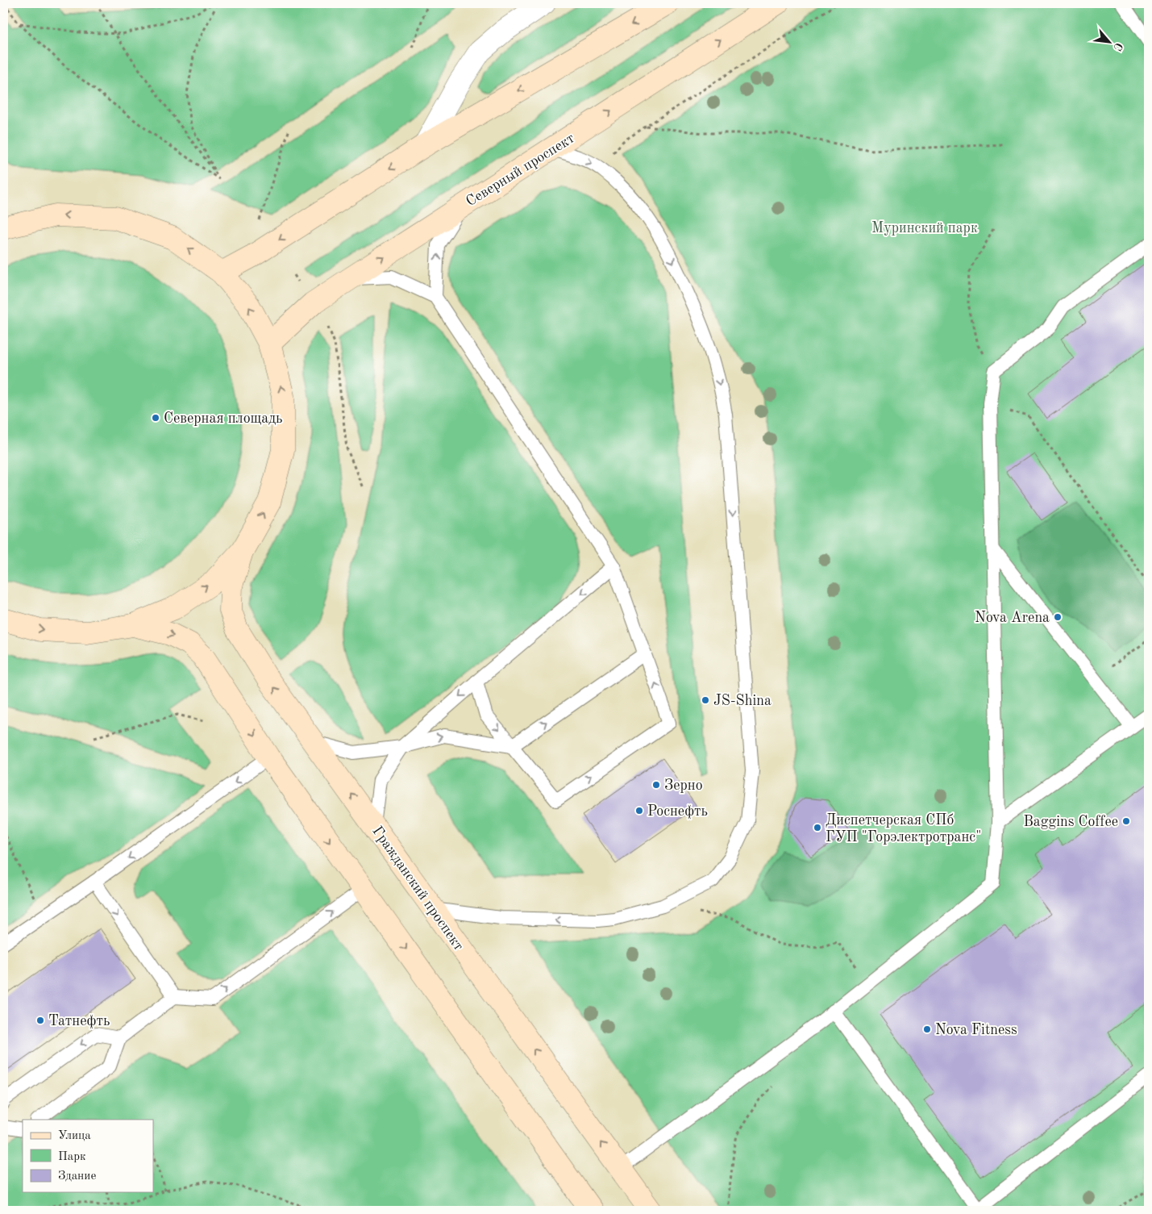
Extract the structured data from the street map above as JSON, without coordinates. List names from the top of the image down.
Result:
{
  "streets": {
    "main road": ["Северный проспект", "Гражданский проспект"]
  },
  "parks": ["Муринский парк"],
  "places": [
    "Северная площадь",
    "Nova Arena",
    "JS-Shina",
    "Зерно",
    "Роснефть",
    "Baggins Coffee",
    "Диспетчерская СПб ГУП \"Горэлектротранс\"",
    "Татнефть",
    "Nova Fitness"
  ],
  "legend": ["Улица", "Парк", "Здание"],
  "north": "bottom right"
}
